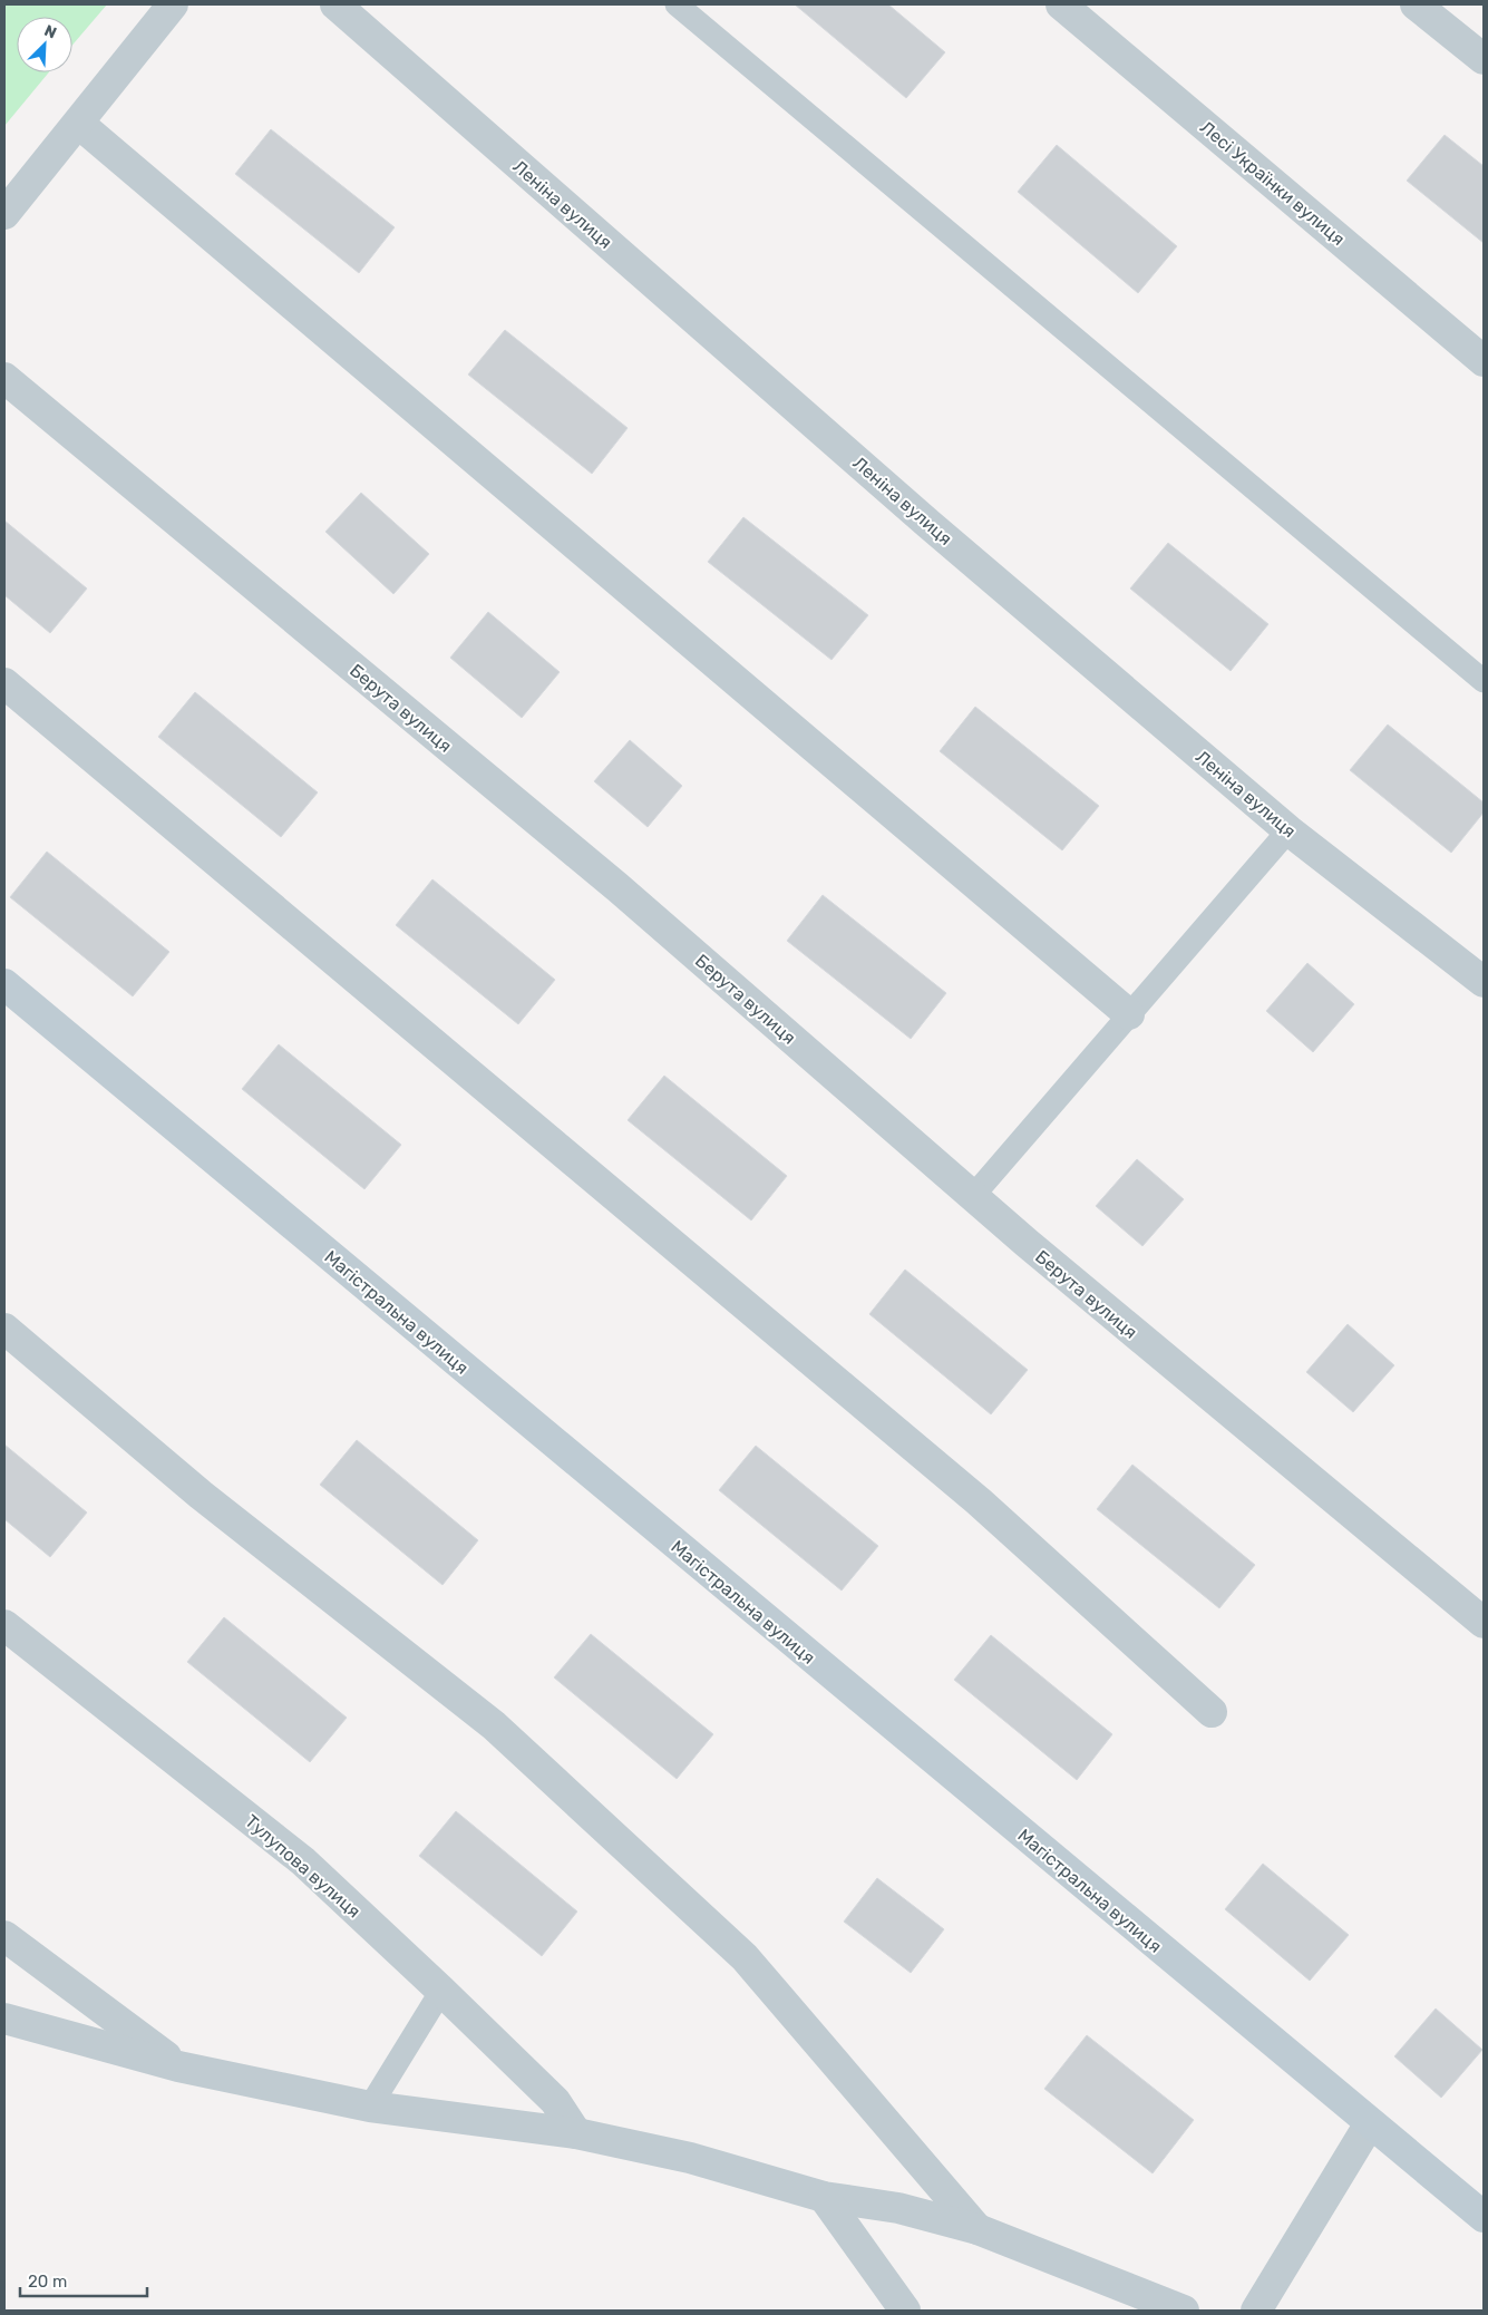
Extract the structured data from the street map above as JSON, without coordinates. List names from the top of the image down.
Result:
{
  "streets": {
    "main road": ["Магістральна вулиця"],
    "street": [
      "Лесі Українки вулиця",
      "Леніна вулиця",
      "Берута вулиця",
      "Тулупова вулиця"
    ]
  },
  "scale_bar": "20 m",
  "north": "top right"
}
